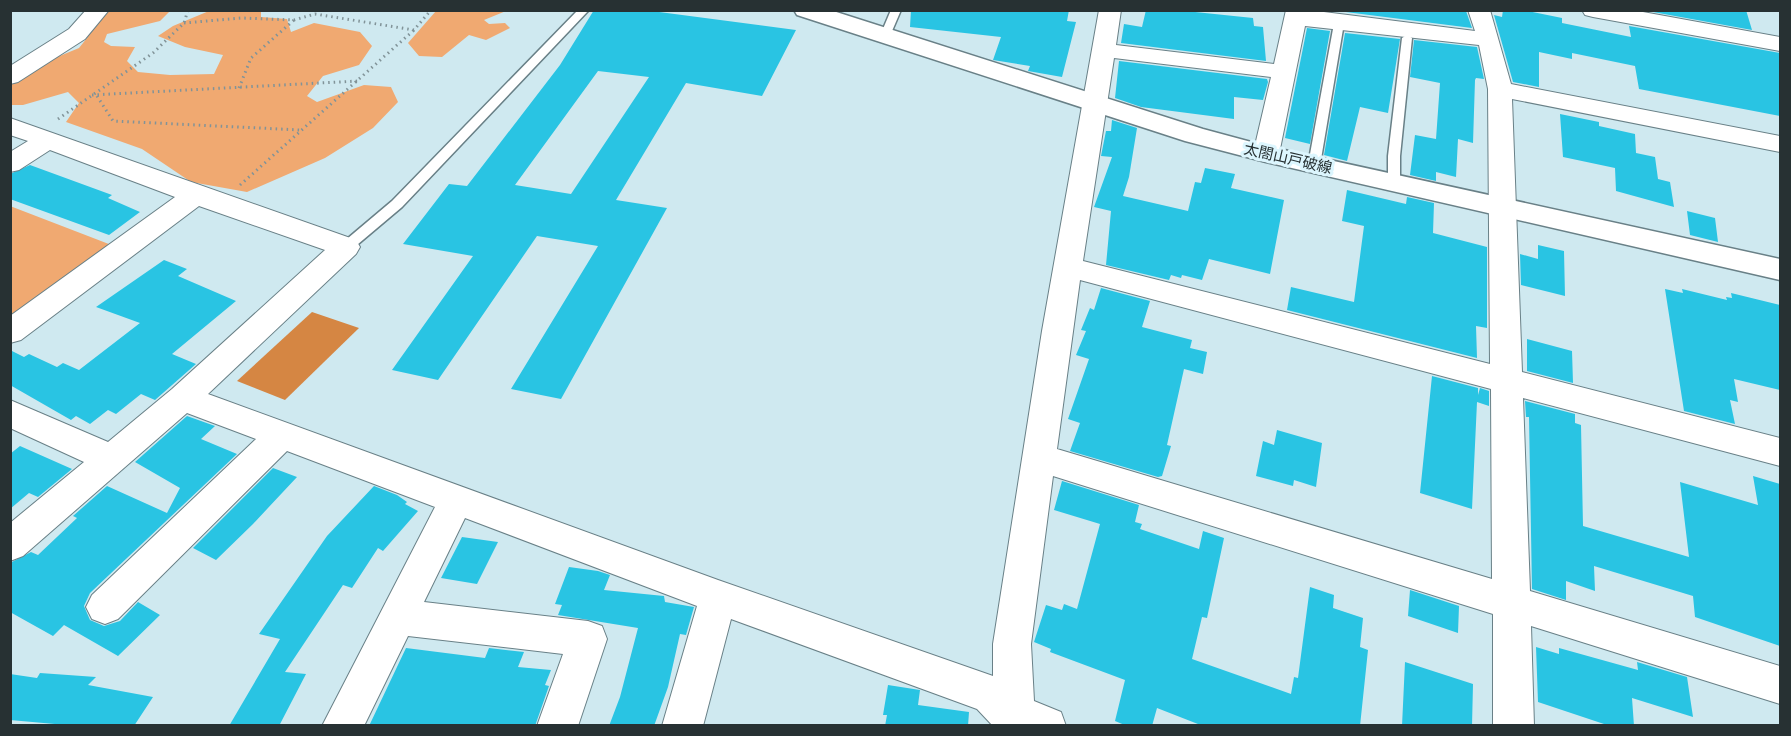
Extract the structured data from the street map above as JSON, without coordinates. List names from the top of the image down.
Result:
{
  "streets": {
    "main road": ["太閤山戸破線"]
  }
}
